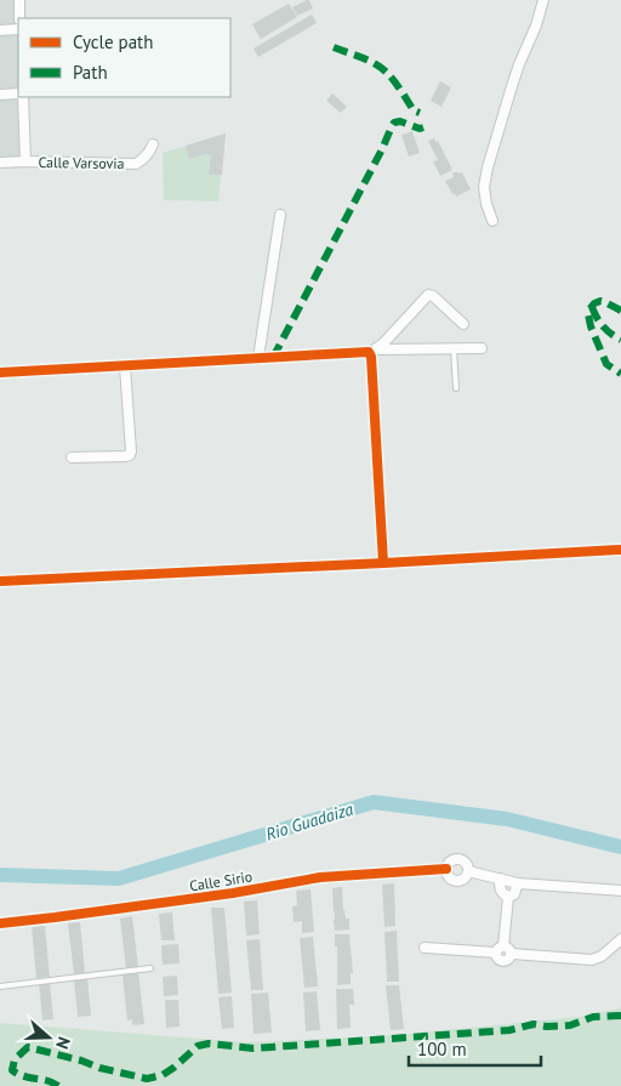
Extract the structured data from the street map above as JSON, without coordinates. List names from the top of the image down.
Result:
{
  "streets": {
    "street": ["Calle Varsovia", "Calle Sirio"]
  },
  "water": ["Rio Guadaiza"],
  "legend": ["Cycle path", "Path"],
  "scale_bar": "100 m",
  "north": "right"
}
